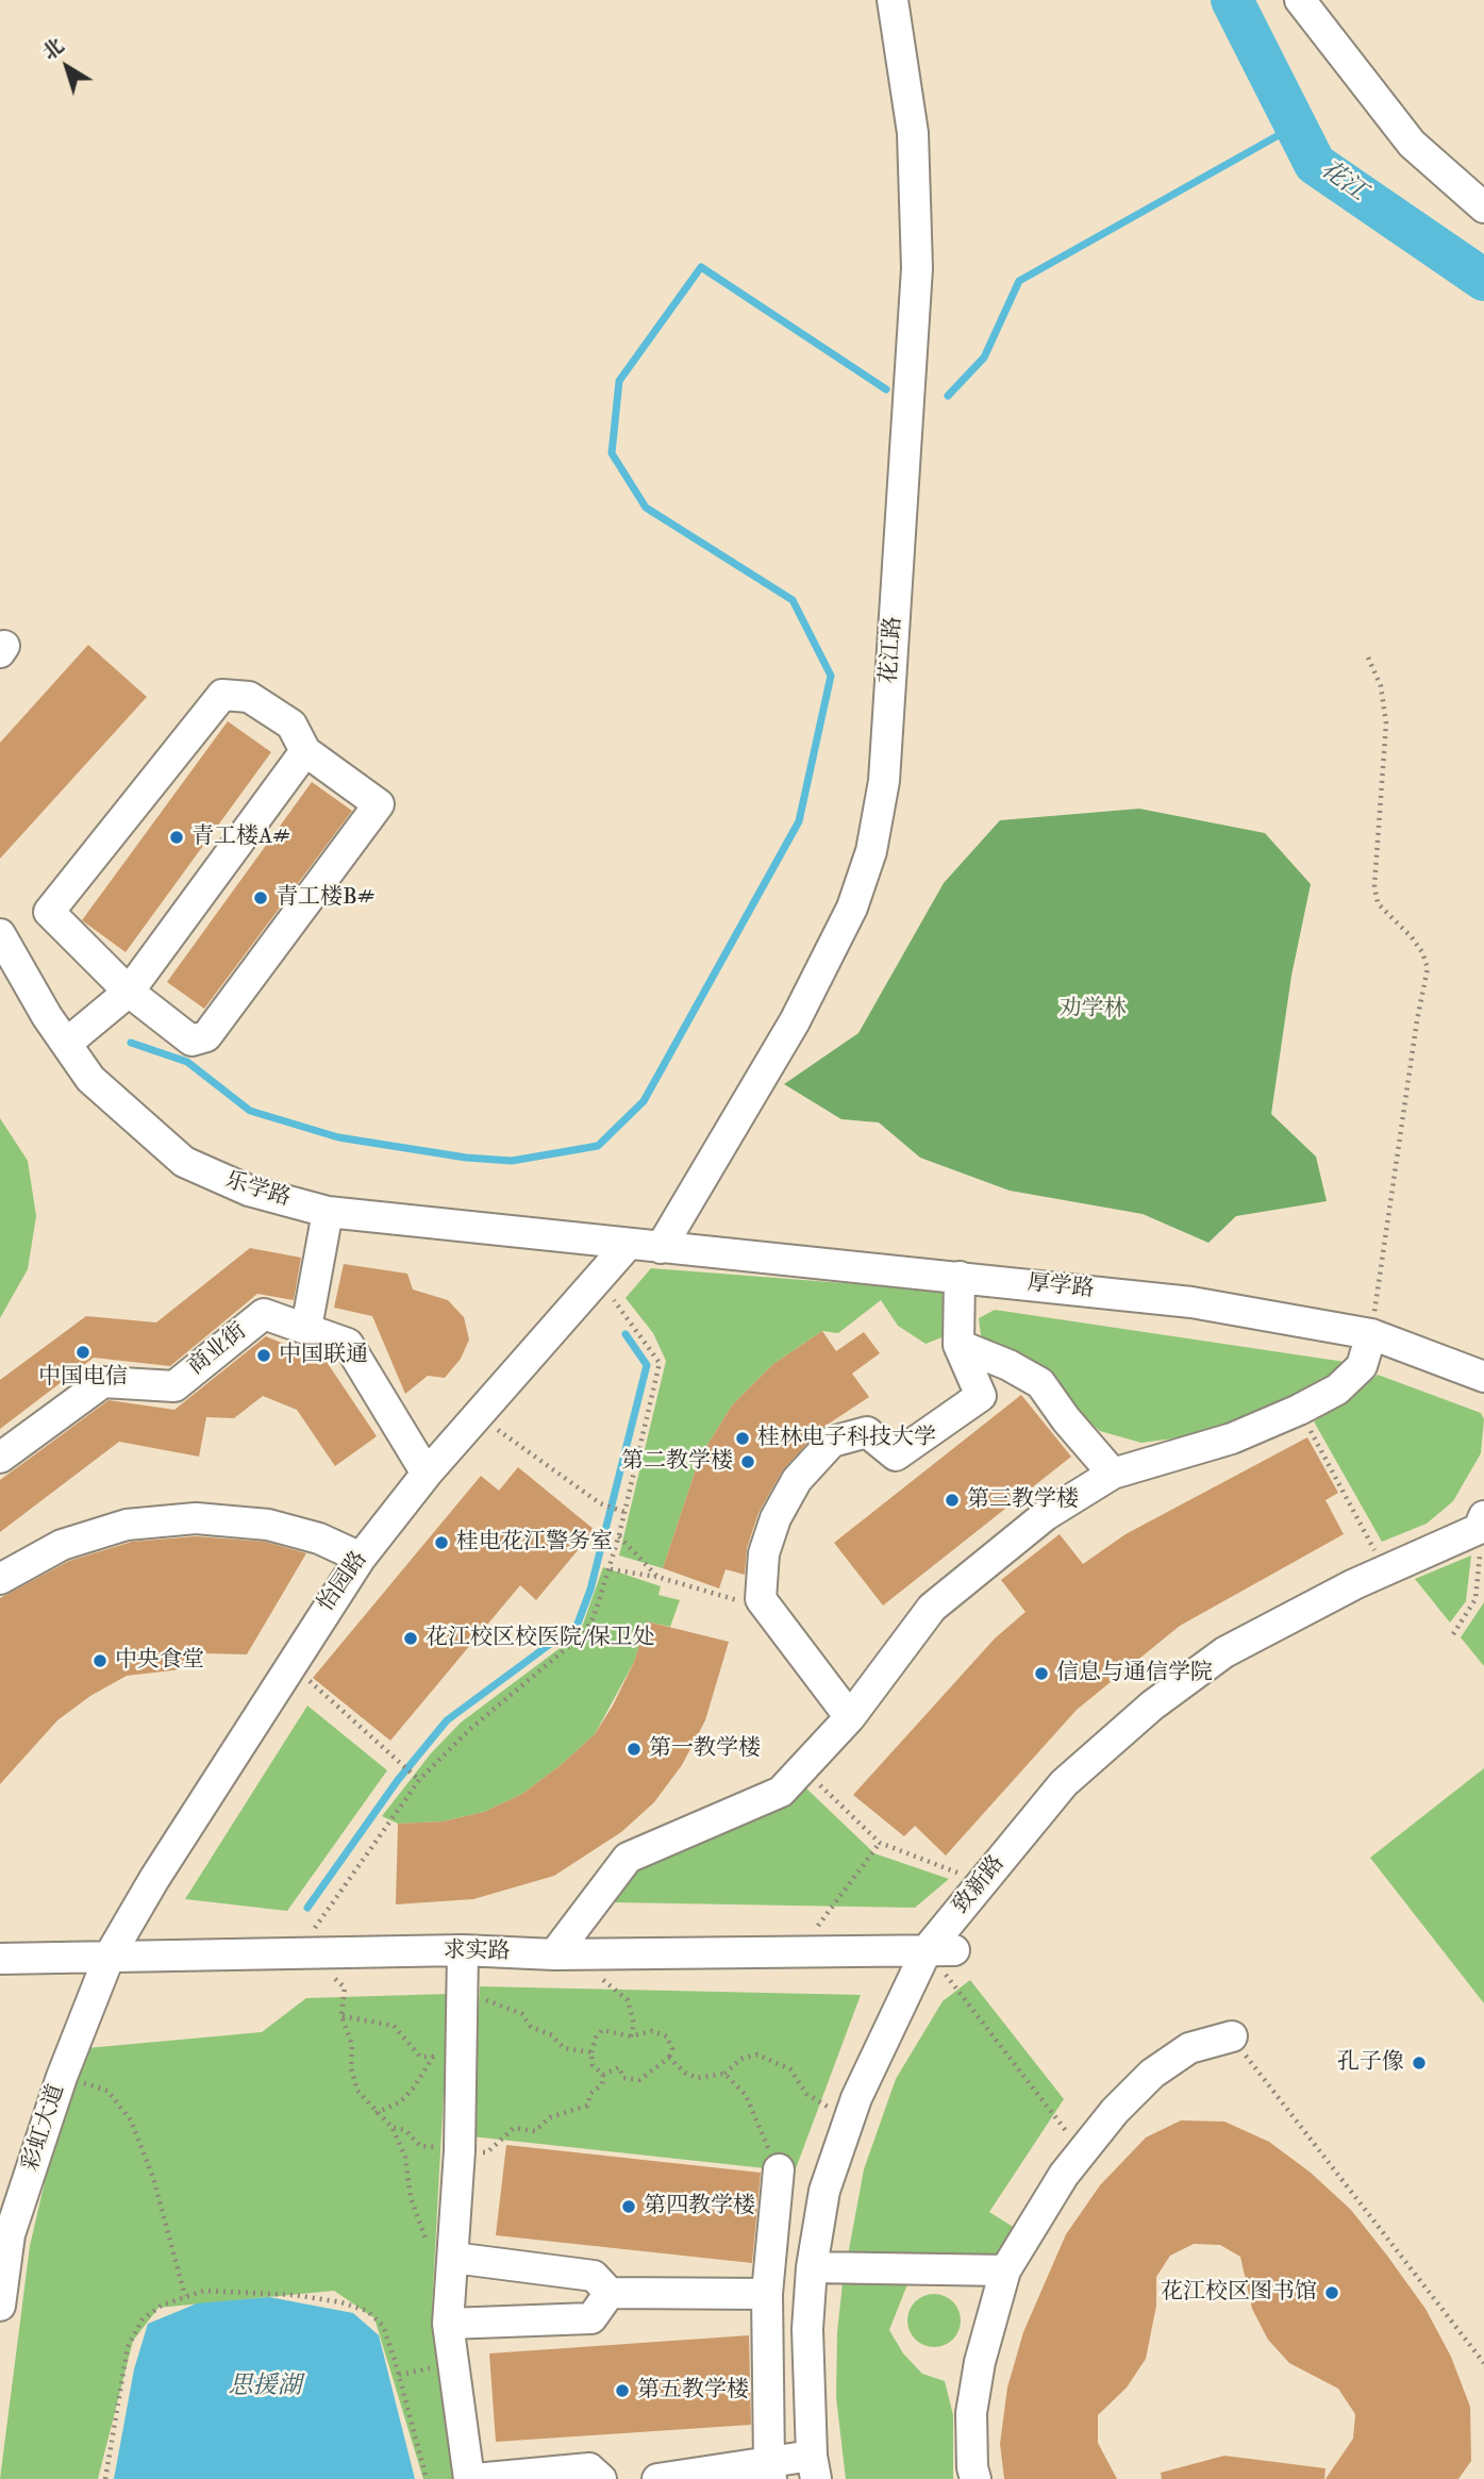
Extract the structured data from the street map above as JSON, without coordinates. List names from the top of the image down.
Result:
{
  "streets": {
    "street": [
      "花江路",
      "乐学路",
      "厚学路",
      "商业街",
      "怡园路",
      "致新路",
      "求实路",
      "彩虹大道"
    ]
  },
  "crossings": [
    ["花江路", "厚学路"],
    ["乐学路", "厚学路"],
    ["乐学路", "怡园路"],
    ["厚学路", "怡园路"],
    ["商业街", "怡园路"],
    ["怡园路", "求实路"],
    ["怡园路", "彩虹大道"],
    ["致新路", "求实路"],
    ["求实路", "彩虹大道"]
  ],
  "water": ["花江", "思援湖"],
  "parks": ["劝学林"],
  "places": [
    "青工楼A#",
    "青工楼B#",
    "中国电信",
    "中国联通",
    "桂林电子科技大学",
    "第二教学楼",
    "第三教学楼",
    "桂电花江警务室",
    "花江校区校医院/保卫处",
    "中央食堂",
    "信息与通信学院",
    "第一教学楼",
    "孔子像",
    "第四教学楼",
    "花江校区图书馆",
    "第五教学楼"
  ],
  "north": "top left"
}
